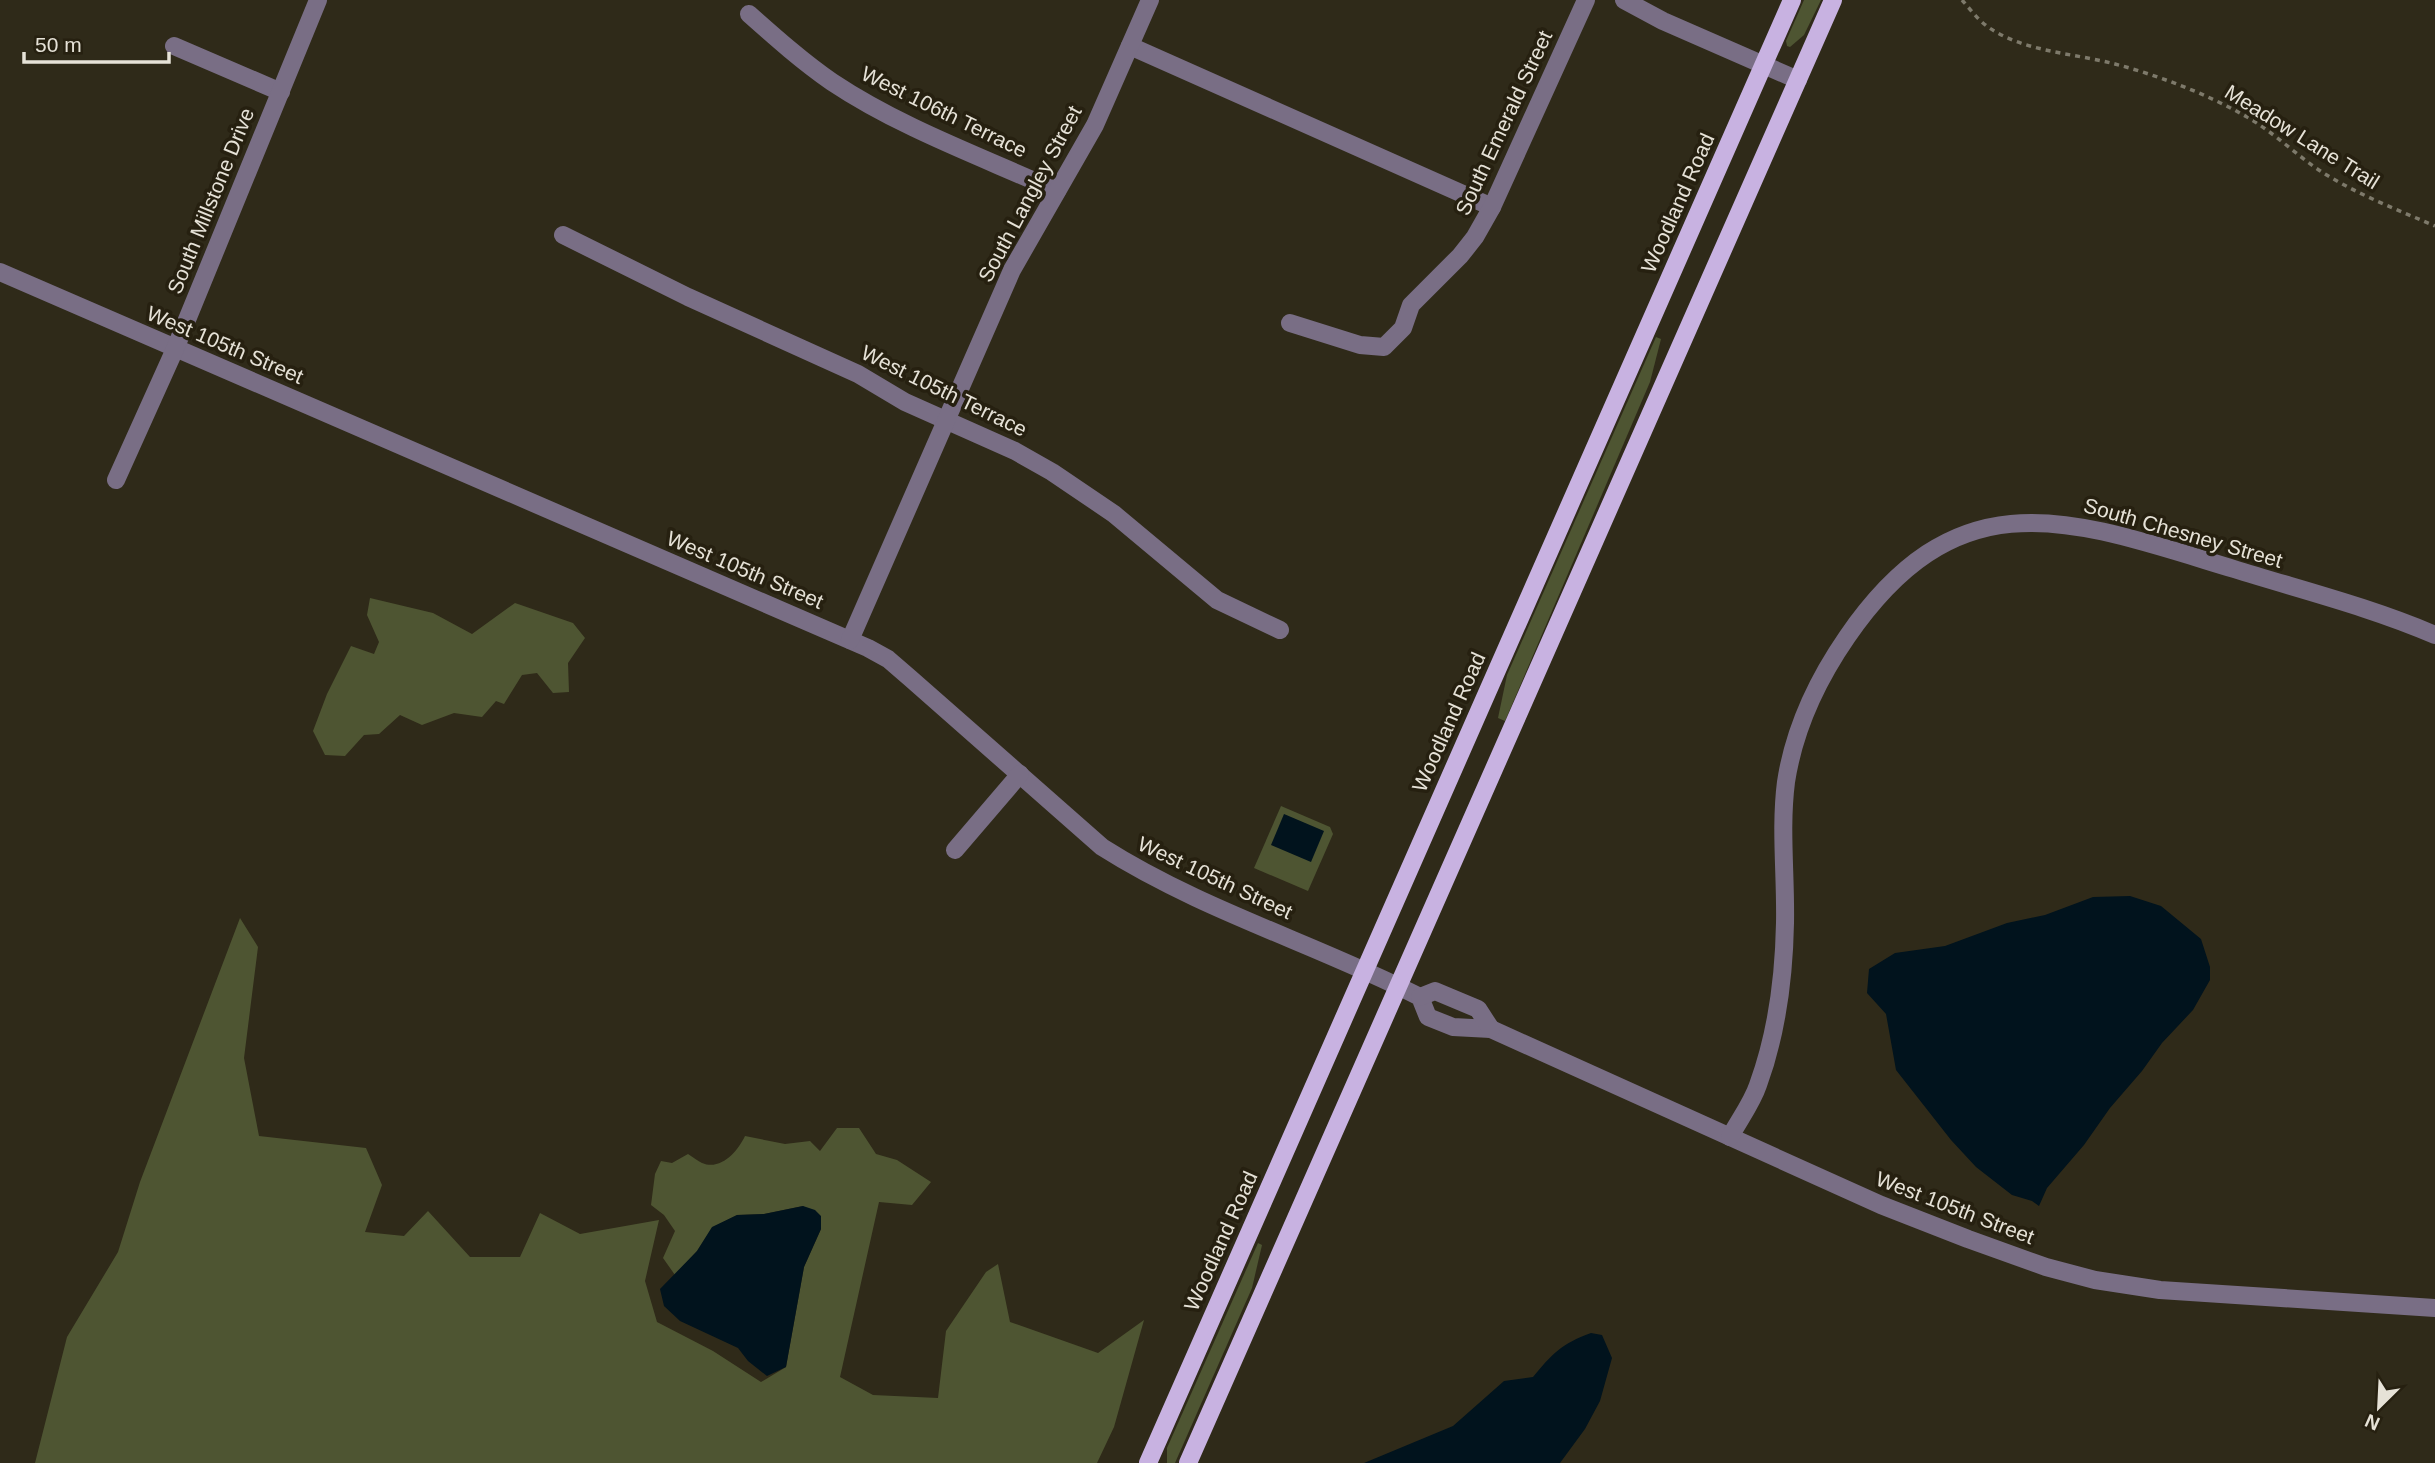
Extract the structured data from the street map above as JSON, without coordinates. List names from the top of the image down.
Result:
{
  "streets": {
    "main road": ["Woodland Road"],
    "street": [
      "West 106th Terrace",
      "South Emerald Street",
      "South Langley Street",
      "South Millstone Drive",
      "West 105th Street",
      "West 105th Terrace",
      "South Chesney Street"
    ],
    "path": ["Meadow Lane Trail"]
  },
  "crossings": [
    ["West 106th Terrace", "South Langley Street"],
    ["South Langley Street", "West 105th Street"],
    ["South Langley Street", "West 105th Terrace"],
    ["South Millstone Drive", "West 105th Street"],
    ["Woodland Road", "West 105th Street"],
    ["West 105th Street", "South Chesney Street"]
  ],
  "scale_bar": "50 m",
  "north": "bottom left"
}
